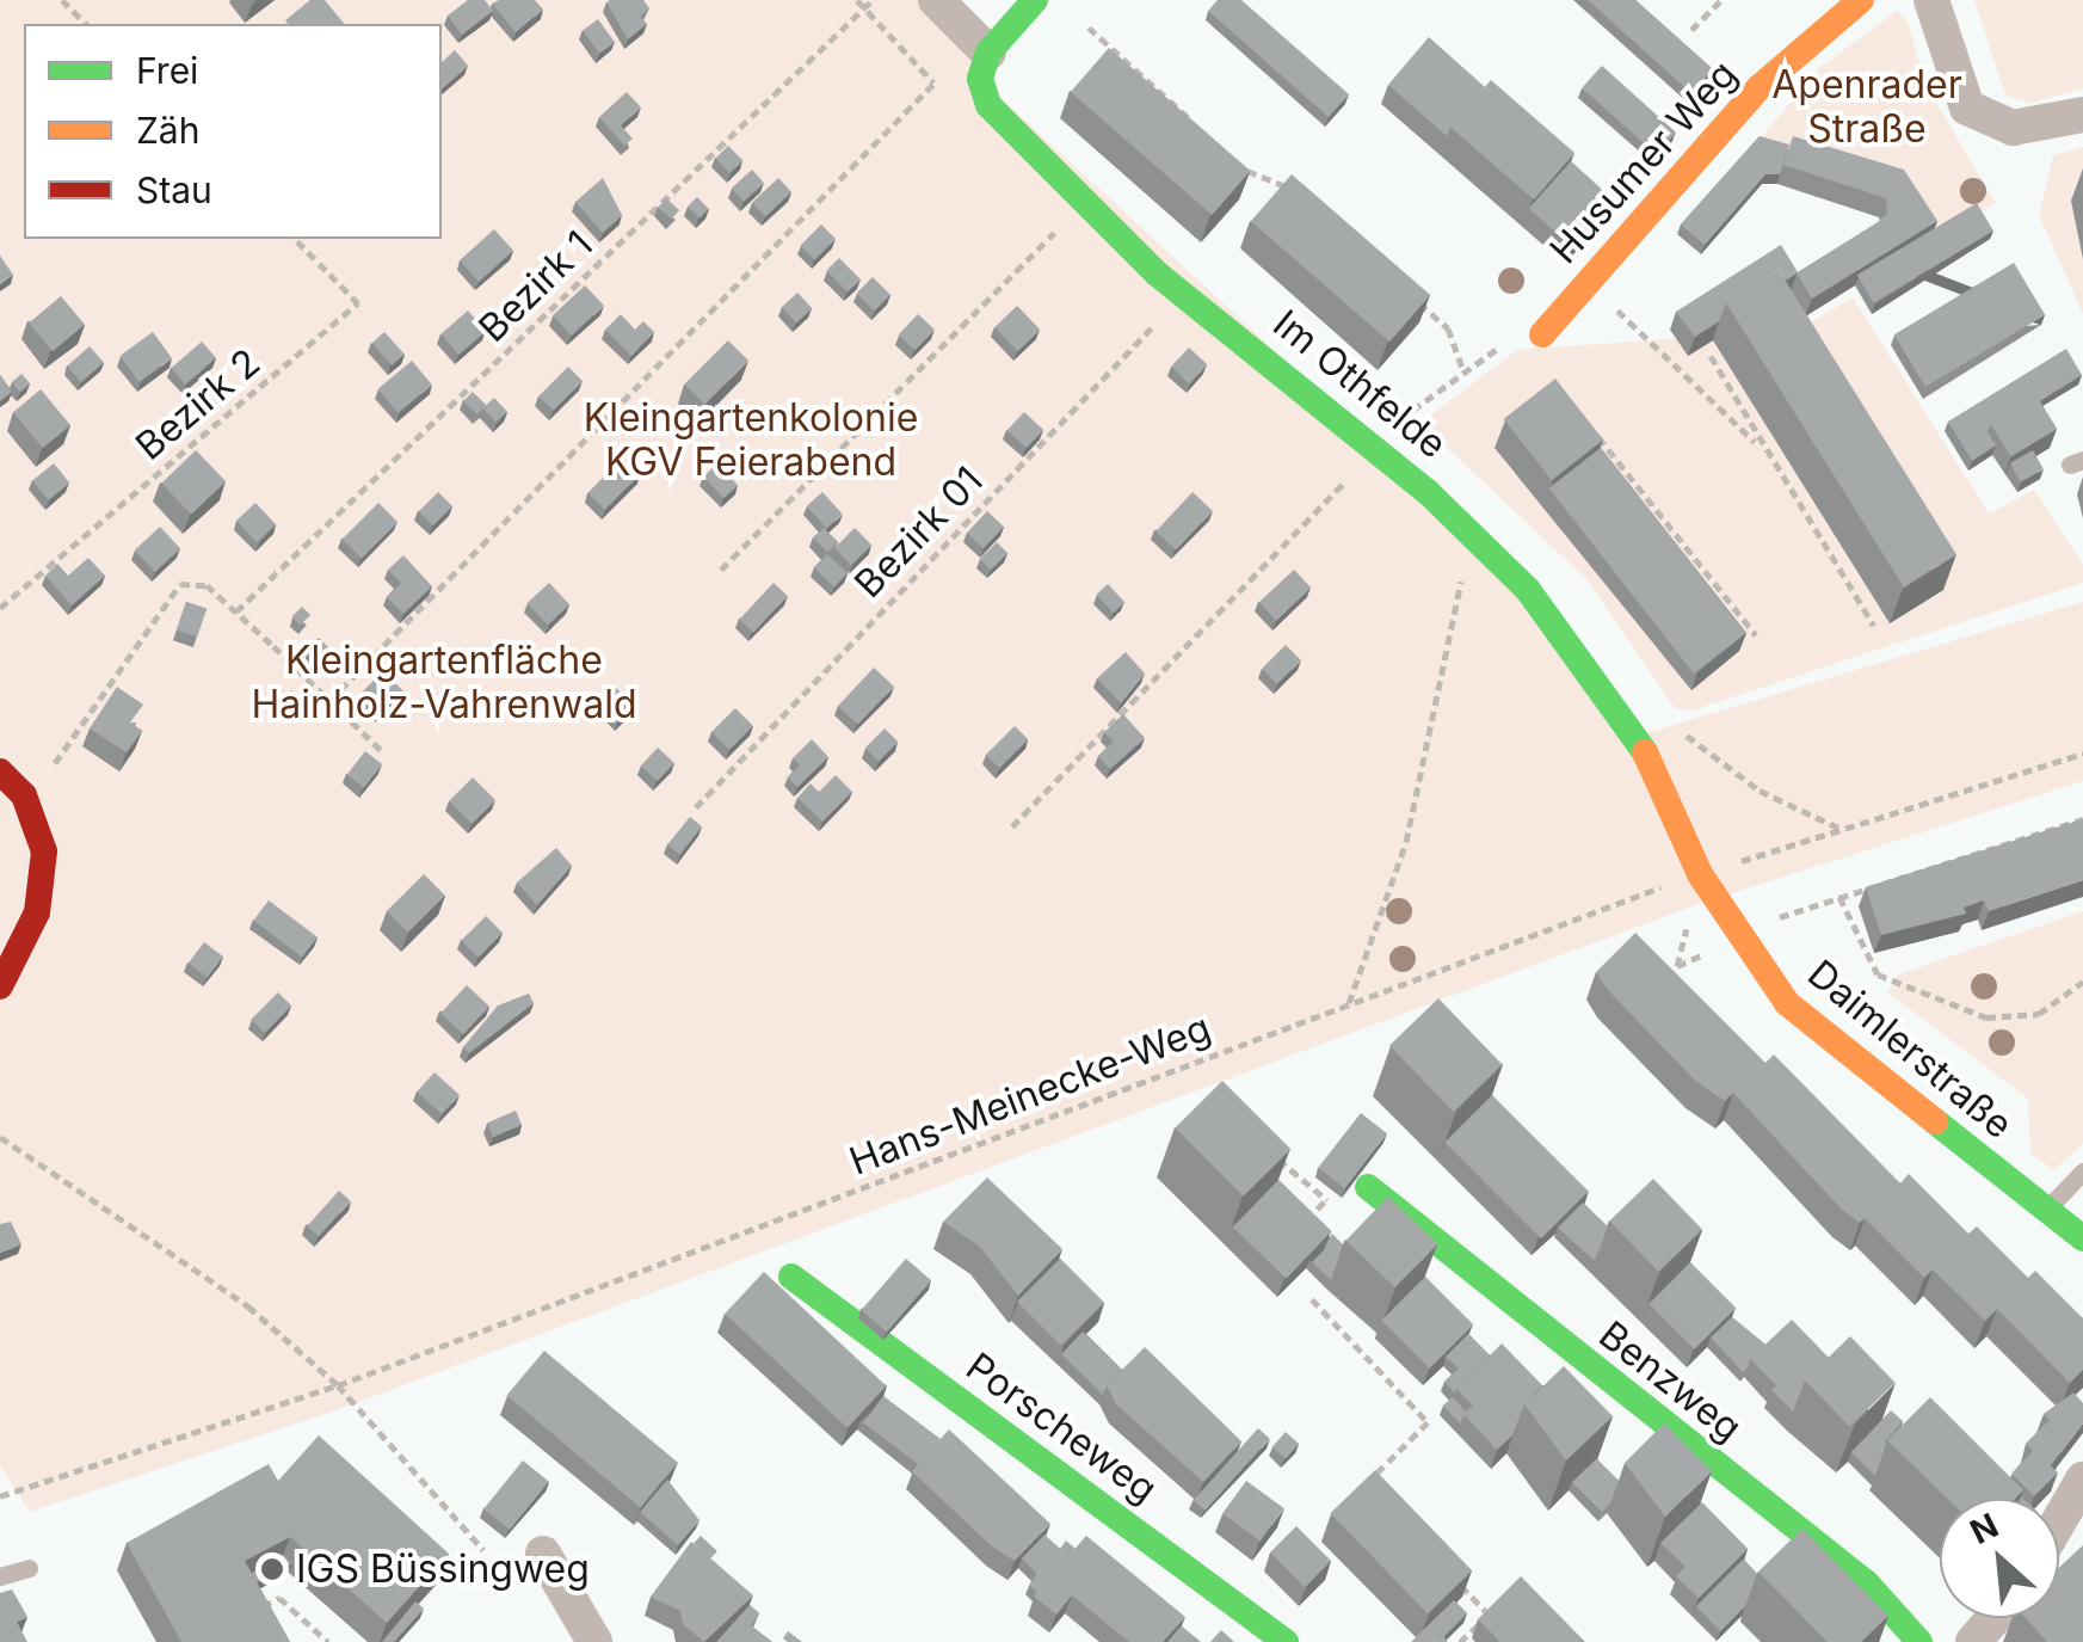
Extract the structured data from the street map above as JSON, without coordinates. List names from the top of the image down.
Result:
{
  "streets": {
    "street": [
      "Husumer Weg",
      "Im Othfelde",
      "Daimlerstraße",
      "Benzweg",
      "Porscheweg"
    ],
    "path": [
      "Bezirk 1",
      "Bezirk 2",
      "Bezirk 01",
      "Hans-Meinecke-Weg"
    ]
  },
  "crossings": [
    ["Im Othfelde", "Bezirk 01"],
    ["Im Othfelde", "Daimlerstraße"],
    ["Im Othfelde", "Hans-Meinecke-Weg"],
    ["Daimlerstraße", "Hans-Meinecke-Weg"]
  ],
  "parks": ["Apenrader Straße", "Kleingartenkolonie KGV Feierabend", "Kleingartenfläche Hainholz-Vahrenwald"],
  "places": ["IGS Büssingweg"],
  "legend": ["Frei", "Zäh", "Stau"],
  "north": "top left"
}
